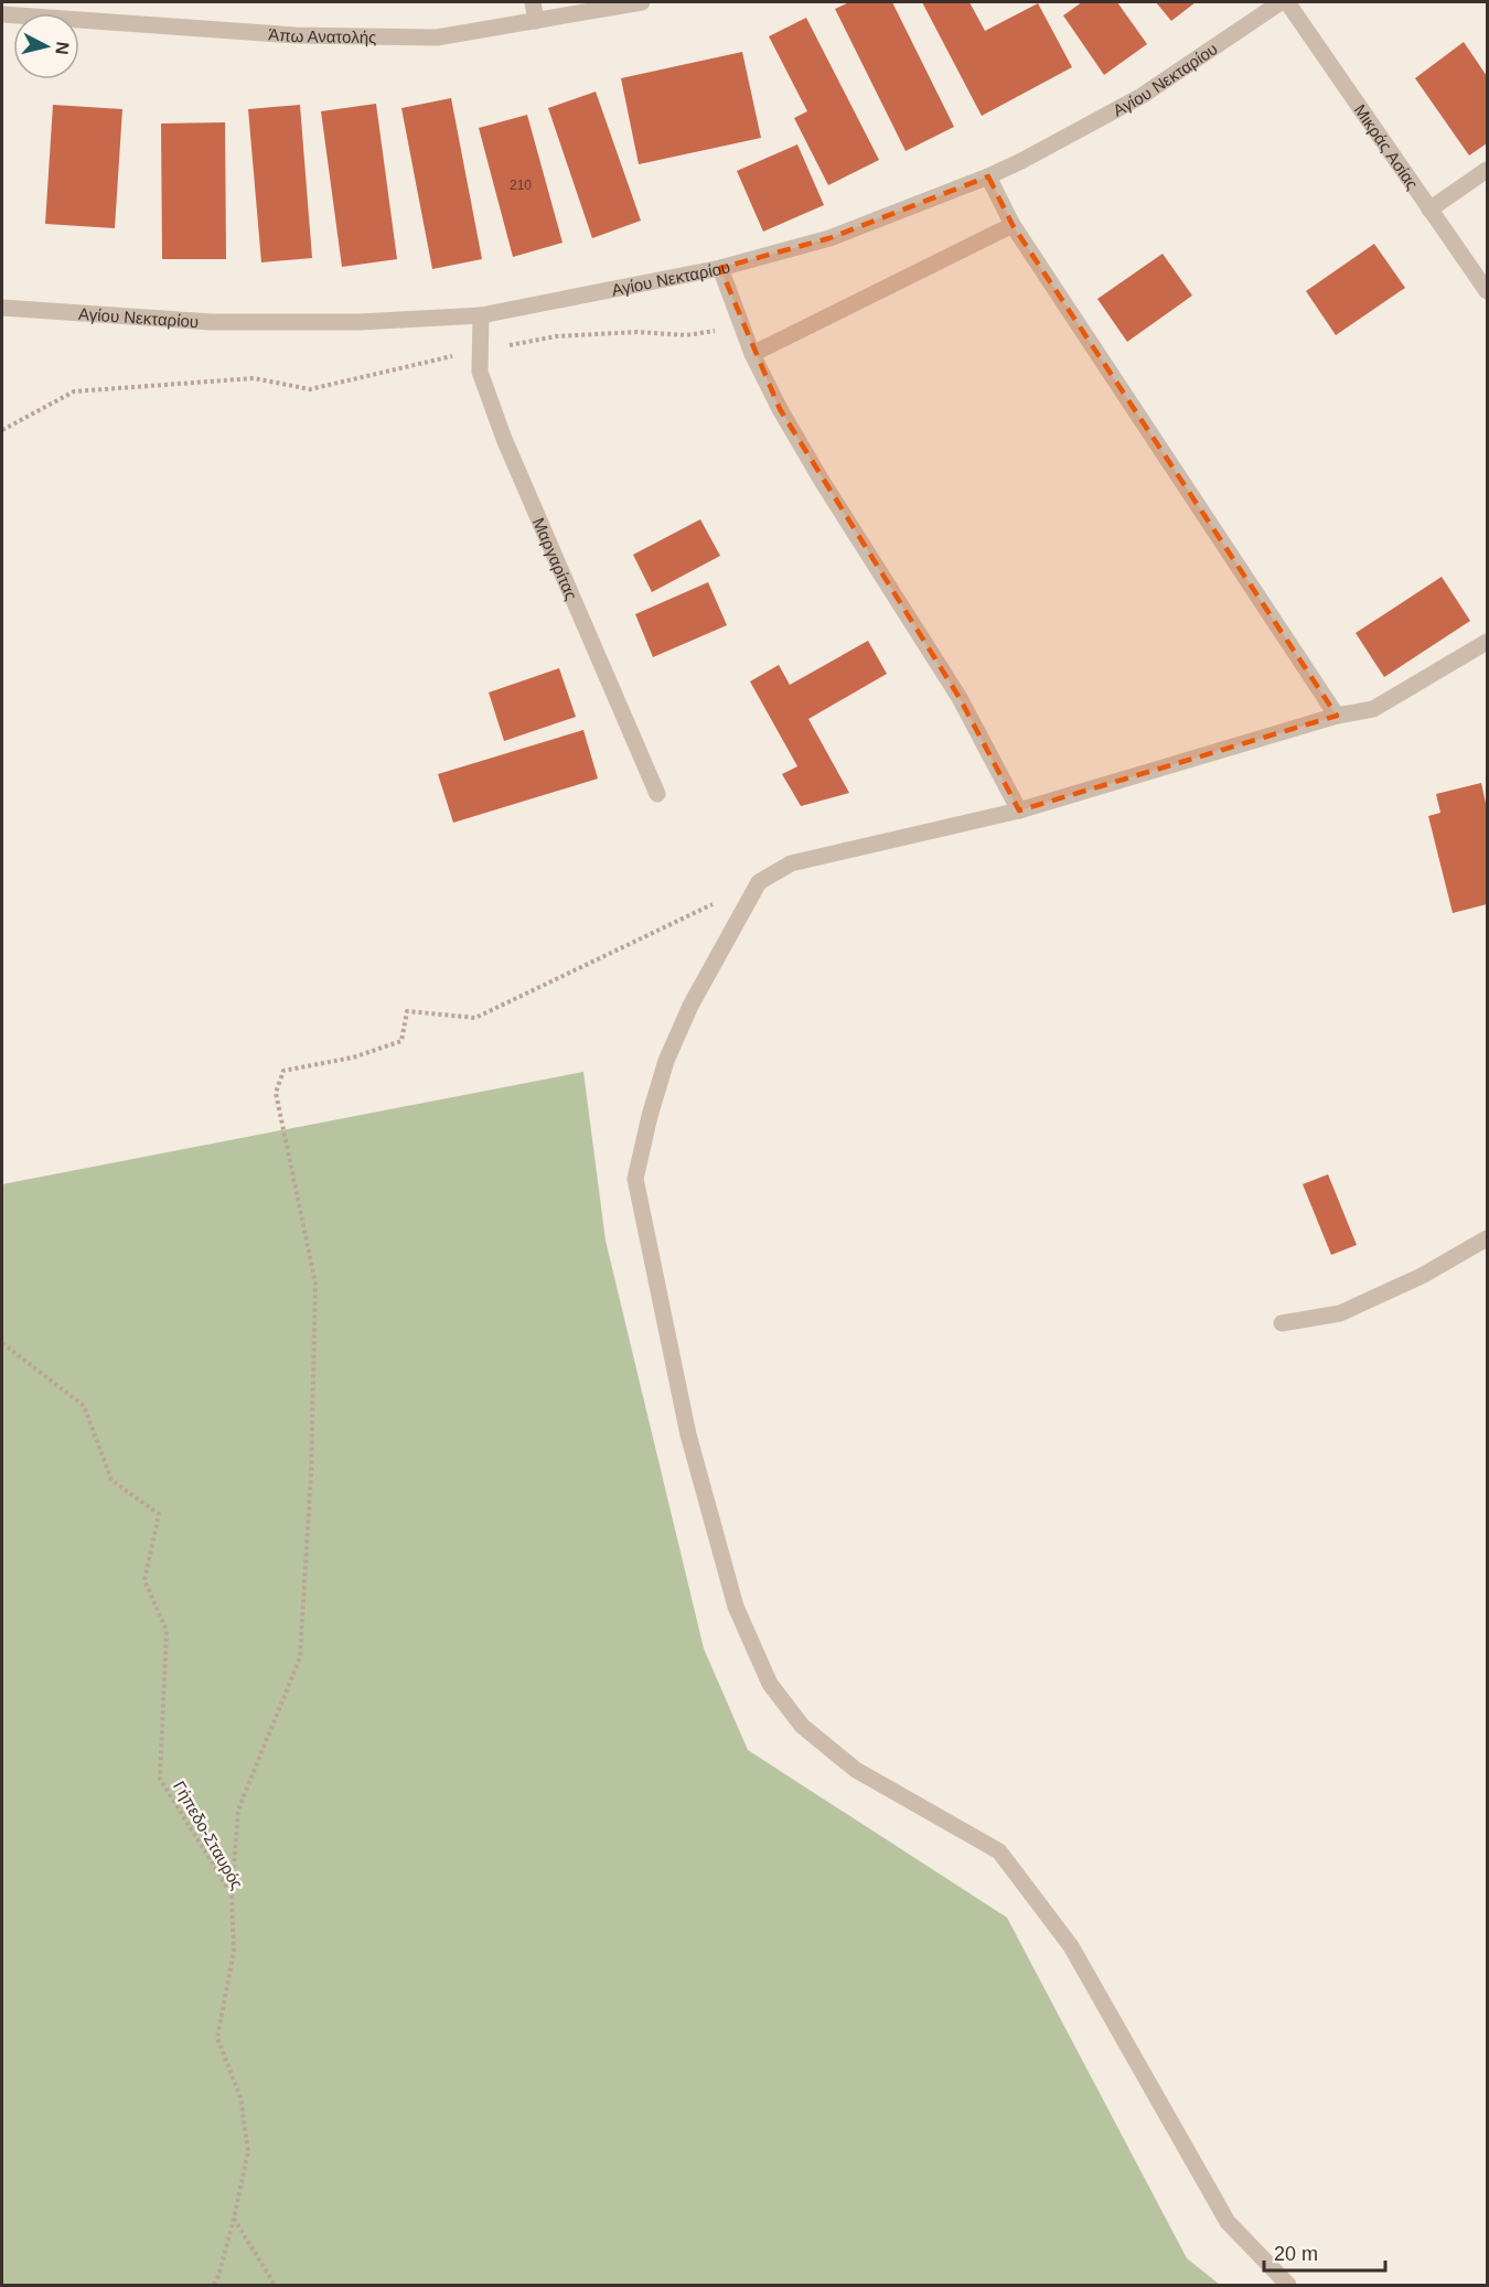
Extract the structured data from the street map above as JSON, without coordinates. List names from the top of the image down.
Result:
{
  "streets": {
    "street": [
      "Άπω Ανατολής",
      "Αγίου Νεκταρίου",
      "Μικράς Ασίας",
      "Μαργαρίτας"
    ],
    "path": ["Γήπεδο-Σταυρός"]
  },
  "crossings": [
    ["Αγίου Νεκταρίου", "Μαργαρίτας"]
  ],
  "house_numbers": ["210"],
  "scale_bar": "20 m",
  "north": "right"
}
